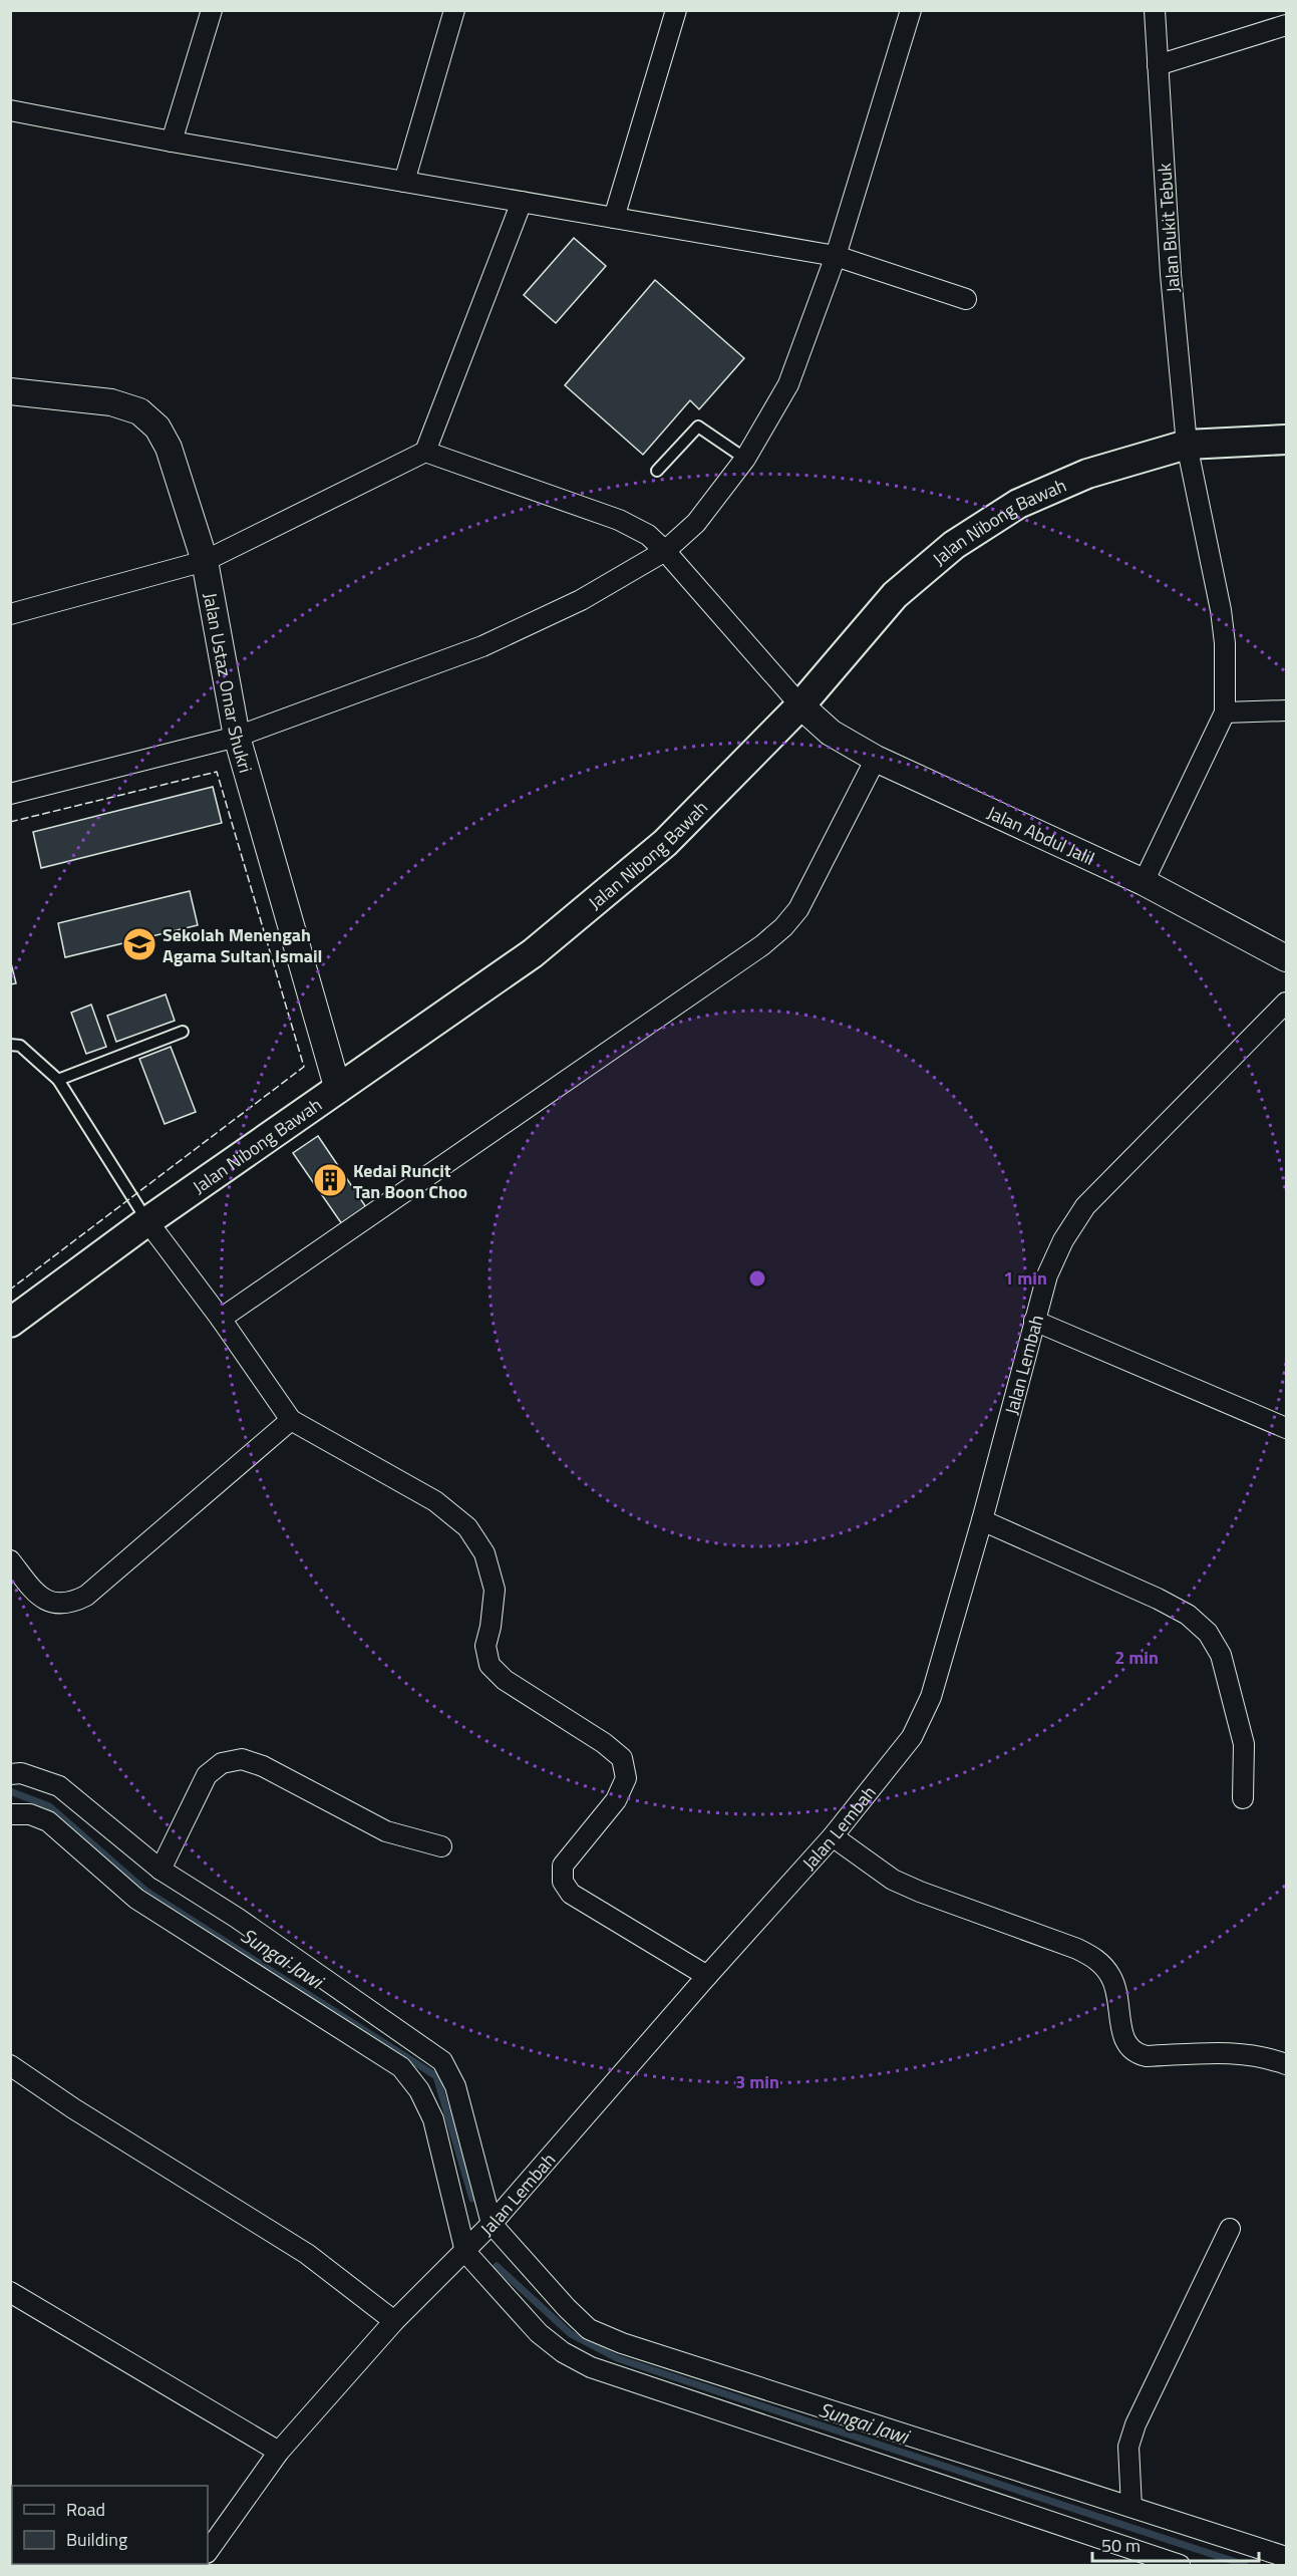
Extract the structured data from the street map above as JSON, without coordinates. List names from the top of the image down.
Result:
{
  "streets": {
    "main road": ["Jalan Nibong Bawah"],
    "street": [
      "Jalan Bukit Tebuk",
      "Jalan Ustaz Omar Shukri",
      "Jalan Abdul Jalil",
      "Jalan Lembah"
    ]
  },
  "crossings": [
    ["Jalan Bukit Tebuk", "Jalan Nibong Bawah"],
    ["Jalan Nibong Bawah", "Jalan Ustaz Omar Shukri"],
    ["Jalan Nibong Bawah", "Jalan Abdul Jalil"]
  ],
  "water": ["Sungai Jawi"],
  "places": {
    "school or university": ["Sekolah Menengah Agama Sultan Ismail"],
    "building": ["Kedai Runcit Tan Boon Choo"]
  },
  "legend": ["Road", "Building"],
  "scale_bar": "50 m",
  "rings": ["1 min", "2 min", "3 min"]
}
